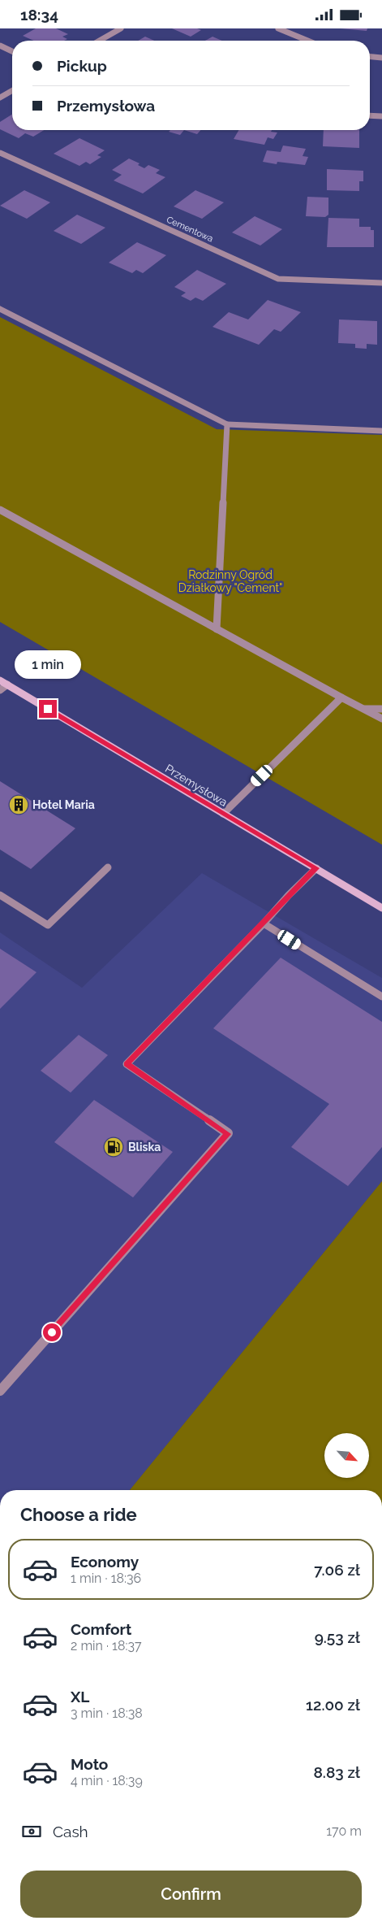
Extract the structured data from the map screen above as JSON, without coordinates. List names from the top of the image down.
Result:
{
  "streets": {
    "main road": ["Przemysłowa"],
    "street": ["Cementowa"]
  },
  "parks": ["Rodzinny Ogród Działkowy \"Cement\""],
  "places": {
    "building": ["Hotel Maria"],
    "fuel station": ["Bliska"]
  },
  "north": "bottom right",
  "page": {
    "status": "18:34",
    "banner": ["Pickup", "Przemysłowa"],
    "bubble": "1 min",
    "heading": "Choose a ride",
    "list": [
      {
        "name": "Economy",
        "note": "1 min · 18:36",
        "value": "7.06 zł"
      },
      {
        "name": "Comfort",
        "note": "2 min · 18:37",
        "value": "9.53 zł"
      },
      {
        "name": "XL",
        "note": "3 min · 18:38",
        "value": "12.00 zł"
      },
      {
        "name": "Moto",
        "note": "4 min · 18:39",
        "value": "8.83 zł"
      }
    ],
    "pay": ["Cash", "170 m"],
    "buttons": "Confirm"
  }
}
